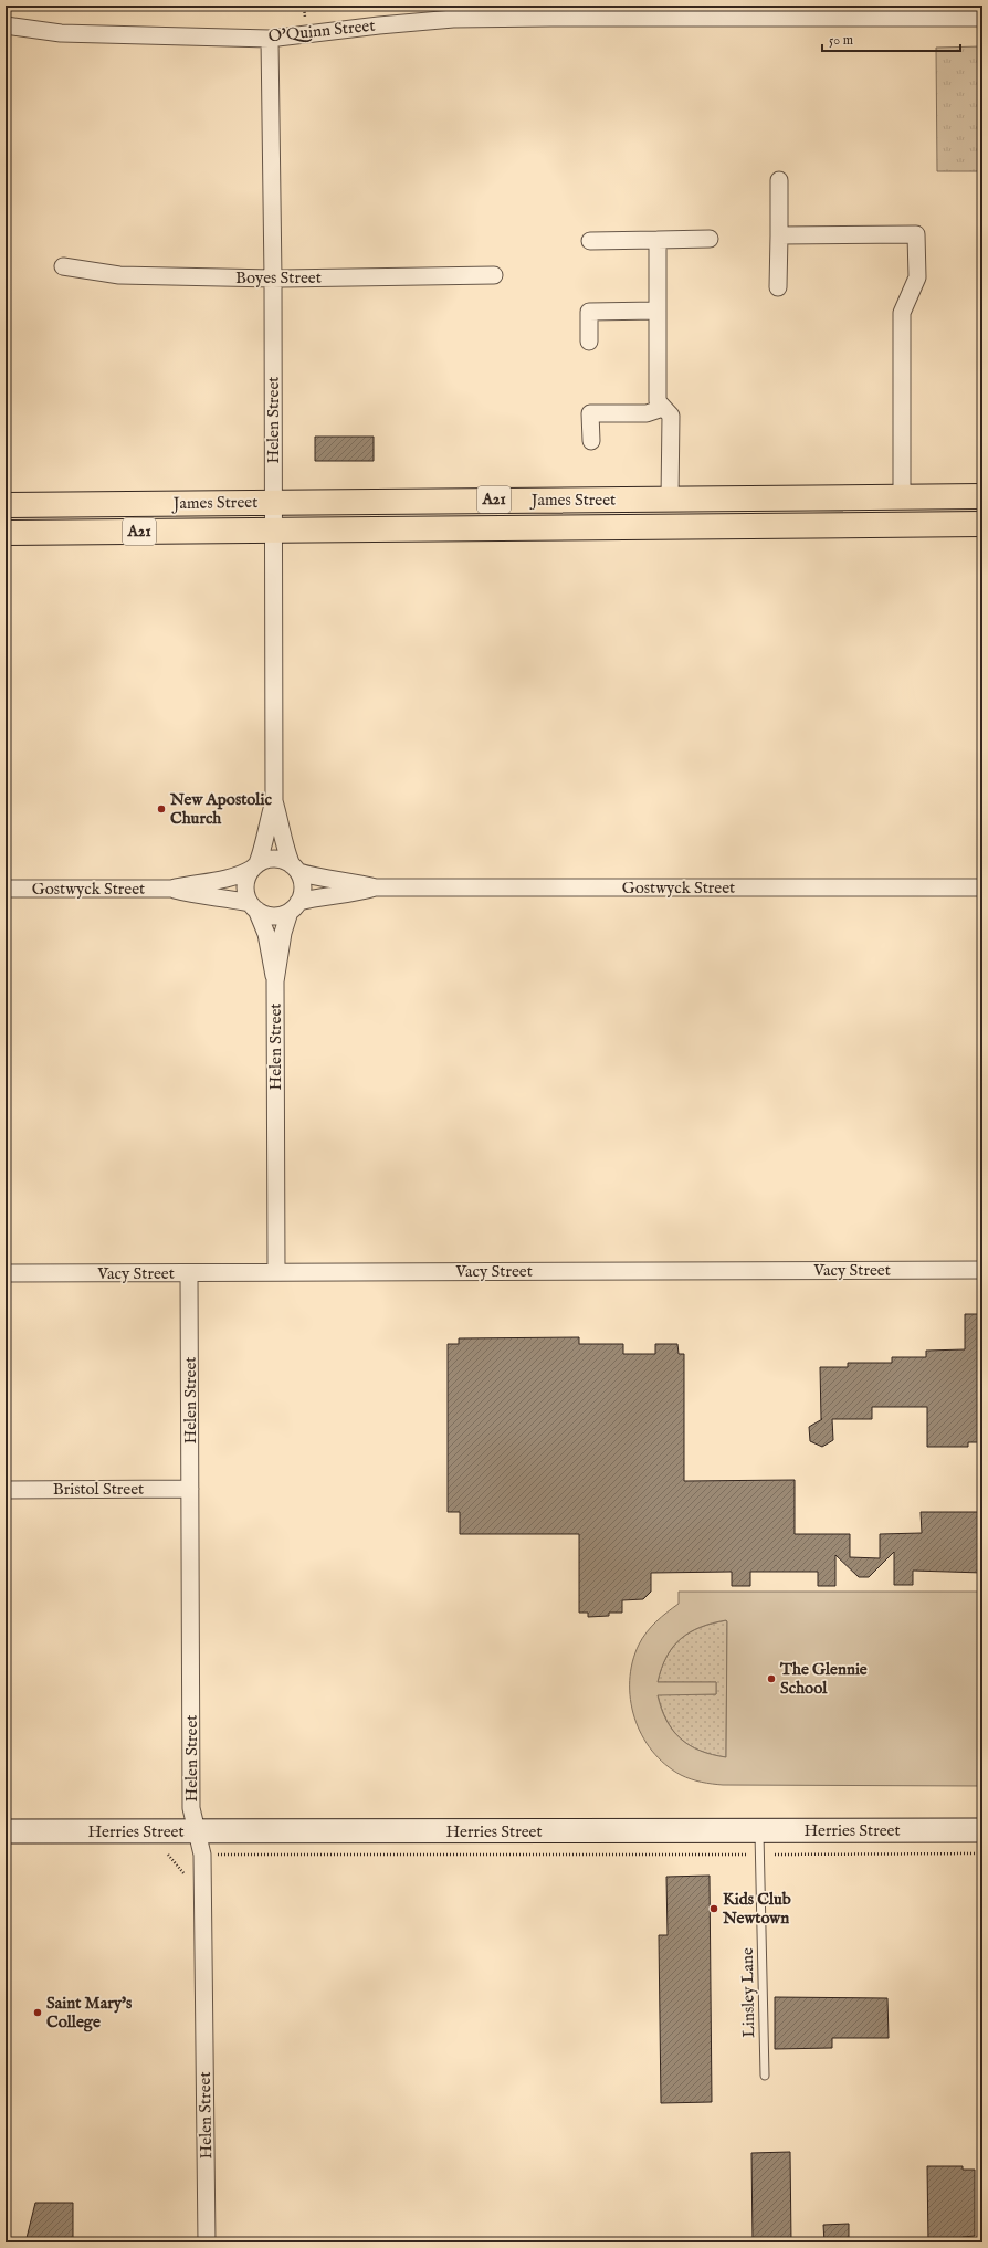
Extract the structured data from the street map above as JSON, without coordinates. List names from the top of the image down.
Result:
{
  "streets": {
    "highway": ["A21", "James Street"],
    "street": [
      "O'Quinn Street",
      "Boyes Street",
      "Helen Street",
      "Gostwyck Street",
      "Vacy Street",
      "Bristol Street",
      "Herries Street"
    ],
    "lane": ["Linsley Lane"]
  },
  "crossings": [
    ["O'Quinn Street", "Helen Street"],
    ["Boyes Street", "Helen Street"],
    ["Helen Street", "James Street"],
    ["Helen Street", "Gostwyck Street"],
    ["Helen Street", "Vacy Street"],
    ["Helen Street", "Bristol Street"],
    ["Helen Street", "Herries Street"],
    ["Herries Street", "Linsley Lane"]
  ],
  "places": [
    "New Apostolic Church",
    "The Glennie School",
    "Kids Club Newtown",
    "Saint Mary's College"
  ],
  "scale_bar": "50 m"
}
